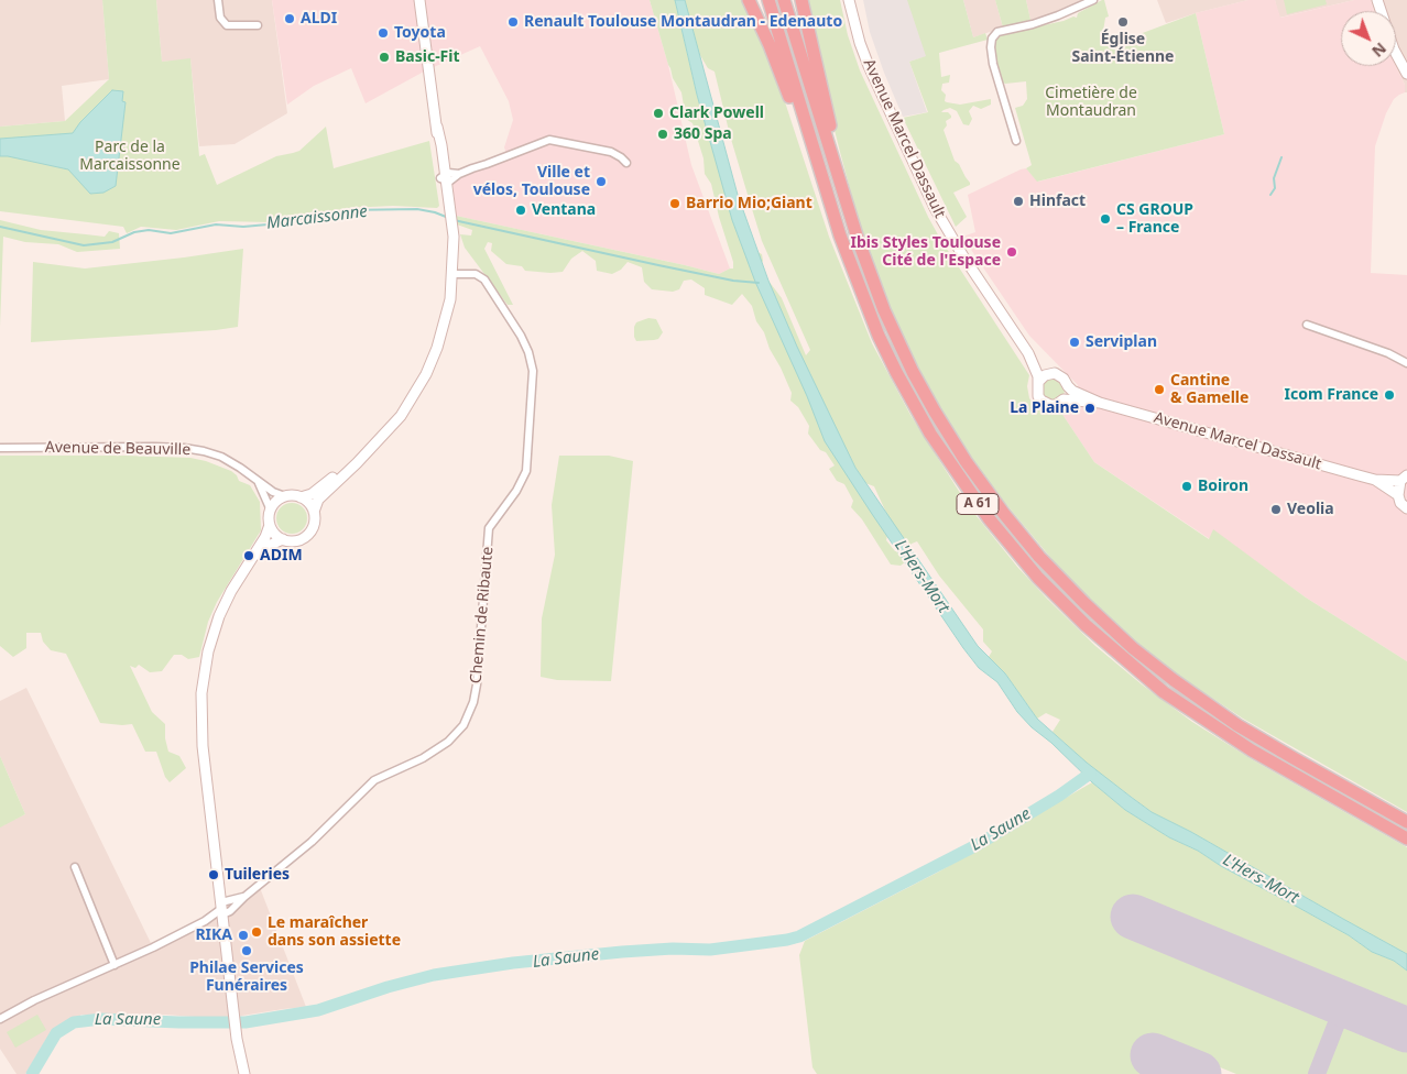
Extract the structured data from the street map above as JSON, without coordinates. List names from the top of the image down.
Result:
{
  "streets": {
    "highway": ["A 61"],
    "main road": ["Avenue Marcel Dassault"],
    "street": ["Avenue de Beauville", "Chemin de Ribaute"]
  },
  "water": ["Marcaissonne", "L'Hers-Mort", "La Saune"],
  "parks": ["Cimetière de Montaudran", "Parc de la Marcaissonne"],
  "places": [
    "ALDI",
    "Renault Toulouse Montaudran - Edenauto",
    "Église Saint-Étienne",
    "Toyota",
    "Basic-Fit",
    "Clark Powell",
    "360 Spa",
    "Ville et vélos, Toulouse",
    "Hinfact",
    "Barrio Mio;Giant",
    "Ventana",
    "CS GROUP – France",
    "Ibis Styles Toulouse Cité de l'Espace",
    "Serviplan",
    "Cantine & Gamelle",
    "Icom France",
    "La Plaine",
    "Boiron",
    "Veolia",
    "ADIM",
    "Tuileries",
    "Le maraîcher dans son assiette",
    "RIKA",
    "Philae Services Funéraires"
  ],
  "north": "bottom right"
}
